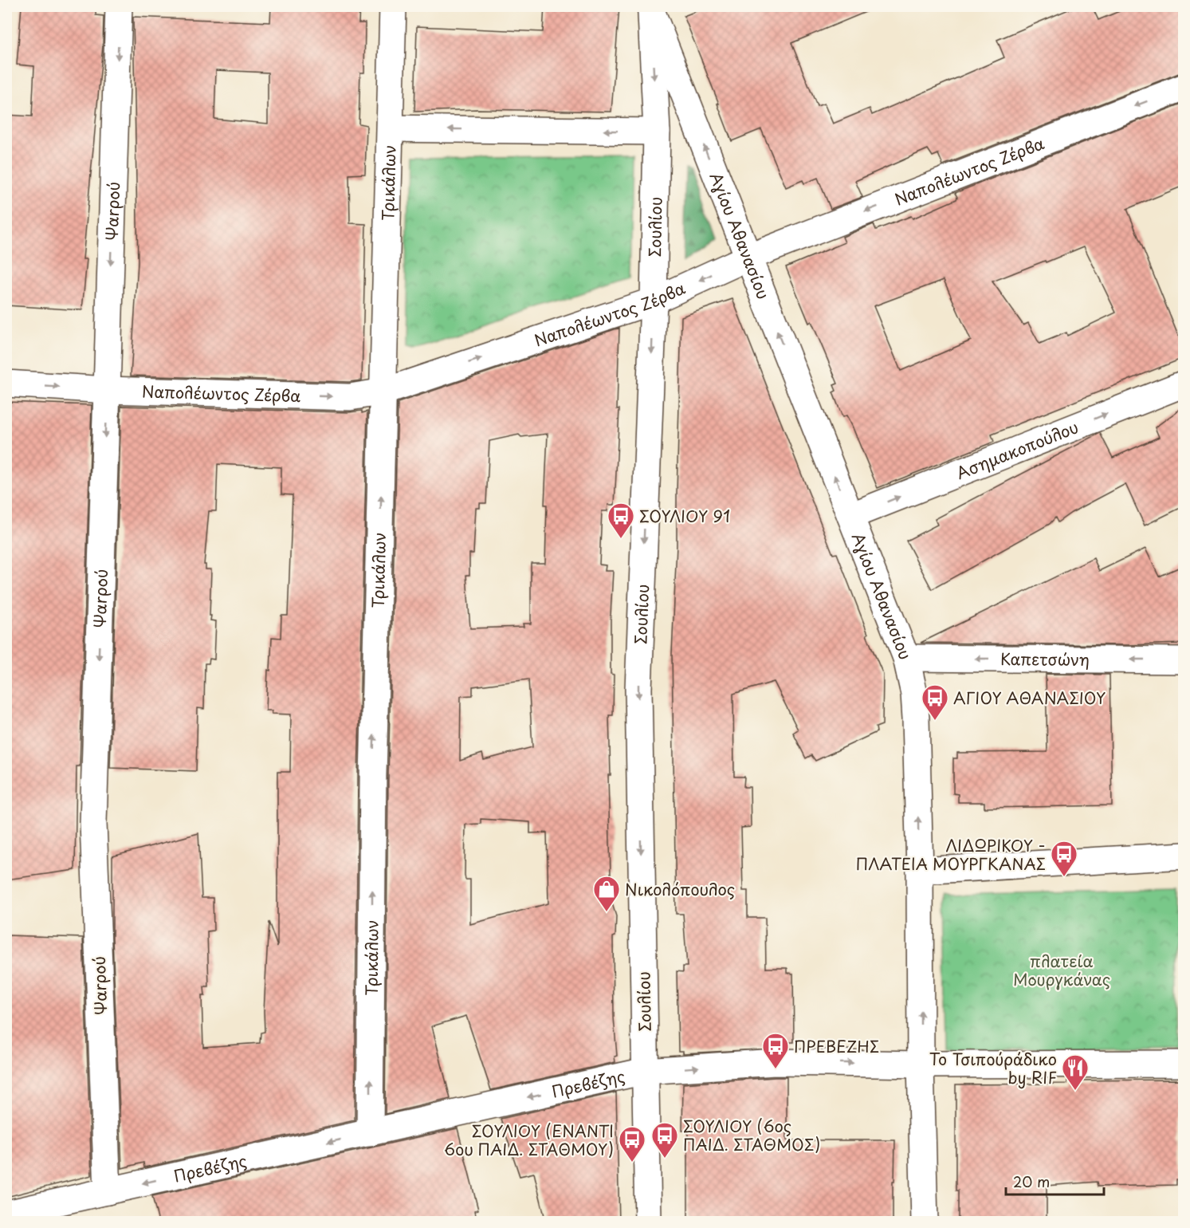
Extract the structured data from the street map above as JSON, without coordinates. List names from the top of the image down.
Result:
{
  "streets": {
    "street": [
      "Ναπολέωντος Ζέρβα",
      "Τρικάλων",
      "Ψαrρού",
      "Σουλίου",
      "Αγίου Αθανασίου",
      "Ασημακοπούλου",
      "Καπετσώνη",
      "Πρεβέζης"
    ]
  },
  "crossings": [
    ["Ναπολέωντος Ζέρβα", "Τρικάλων"],
    ["Ναπολέωντος Ζέρβα", "Ψαrρού"],
    ["Ναπολέωντος Ζέρβα", "Σουλίου"],
    ["Ναπολέωντος Ζέρβα", "Αγίου Αθανασίου"],
    ["Τρικάλων", "Πρεβέζης"],
    ["Ψαrρού", "Πρεβέζης"],
    ["Σουλίου", "Αγίου Αθανασίου"],
    ["Σουλίου", "Πρεβέζης"],
    ["Αγίου Αθανασίου", "Ασημακοπούλου"],
    ["Αγίου Αθανασίου", "Καπετσώνη"],
    ["Αγίου Αθανασίου", "Πρεβέζης"]
  ],
  "one_way": [
    "Τρικάλων",
    "Ψαrρού",
    "Σουλίου",
    "Αγίου Αθανασίου",
    "Ασημακοπούλου"
  ],
  "parks": ["πλατεία Μουργκάνας"],
  "places": {
    "bus stop": [
      "ΣΟΥΛΙΟΥ 91",
      "ΑΓΙΟΥ ΑΘΑΝΑΣΙΟΥ",
      "ΛΙΔΩΡΙΚΟΥ - ΠΛΑΤΕΙΑ ΜΟΥΡΓΚΑΝΑΣ",
      "ΠΡΕΒΕΖΗΣ",
      "ΣΟΥΛΙΟΥ (6ος ΠΑΙΔ. ΣΤΑΘΜΟΣ)",
      "ΣΟΥΛΙΟΥ (ΕΝΑΝΤΙ 6ου ΠΑΙΔ. ΣΤΑΘΜΟΥ)"
    ],
    "shop": ["Νικολόπουλος"],
    "restaurant": ["To Τσιπούράδικο by RIF"]
  },
  "scale_bar": "20 m"
}
